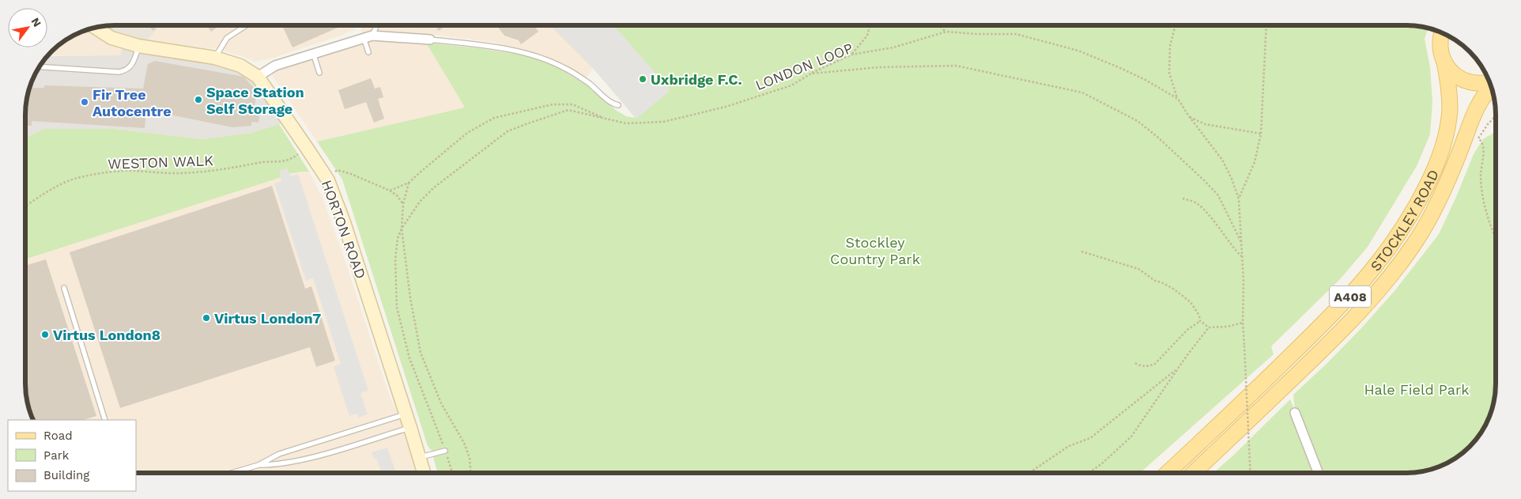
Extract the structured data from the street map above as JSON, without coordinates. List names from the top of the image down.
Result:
{
  "streets": {
    "main road": ["STOCKLEY ROAD", "A408"],
    "street": ["HORTON ROAD"],
    "path": ["LONDON LOOP", "WESTON WALK"]
  },
  "crossings": [
    ["WESTON WALK", "HORTON ROAD"]
  ],
  "parks": ["Stockley Country Park", "Hale Field Park"],
  "places": [
    "Uxbridge F.C.",
    "Space Station Self Storage",
    "Fir Tree Autocentre",
    "Virtus London7",
    "Virtus London8"
  ],
  "legend": ["Road", "Park", "Building"],
  "north": "top right"
}
